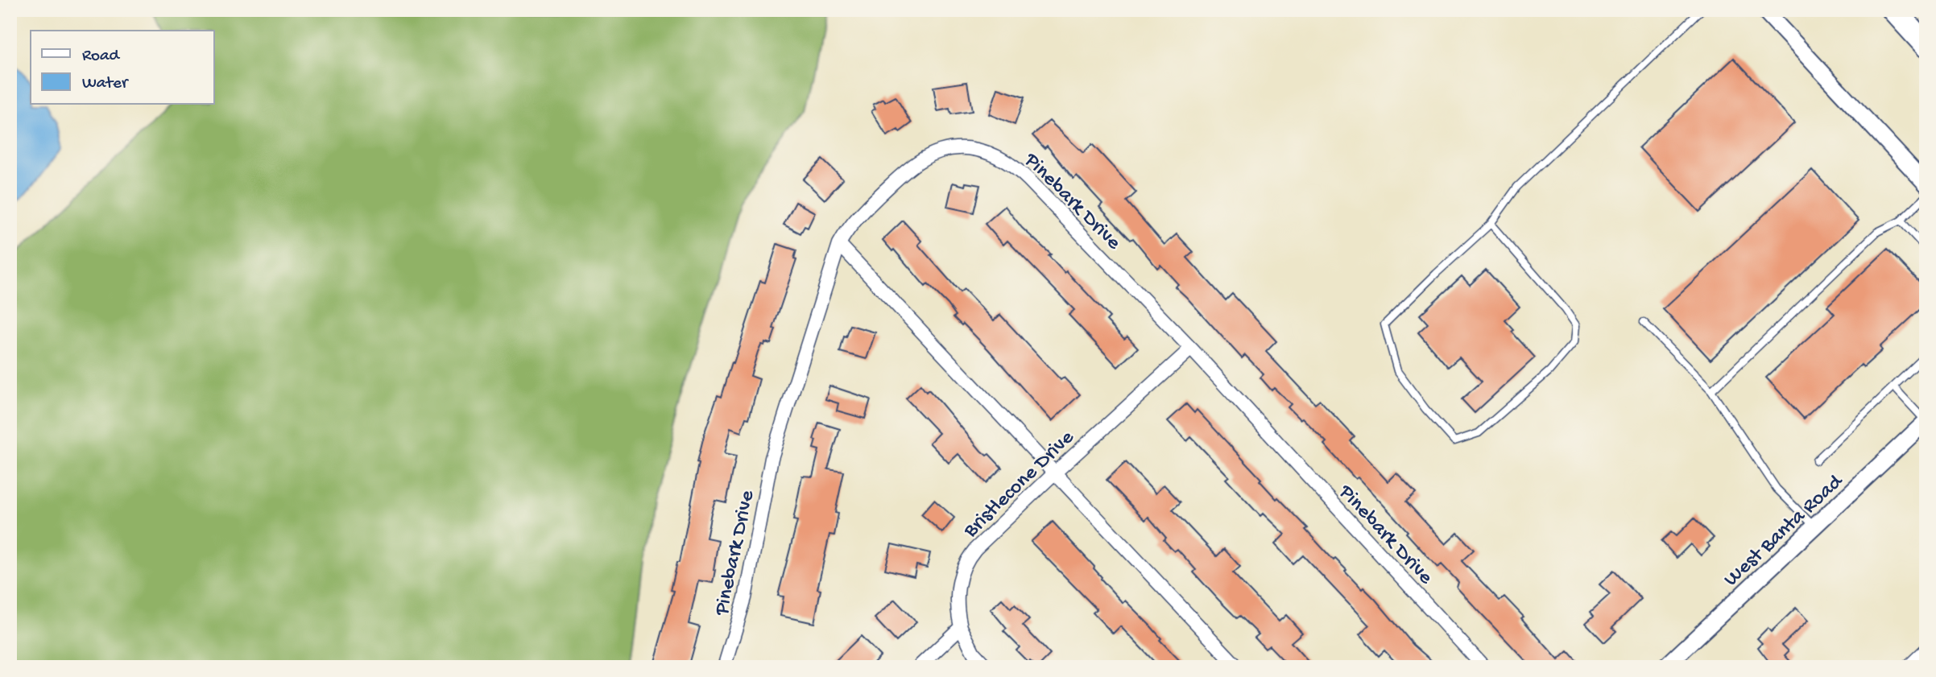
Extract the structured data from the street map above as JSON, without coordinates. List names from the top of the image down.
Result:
{
  "streets": {
    "street": ["Pinebark Drive", "Bristlecone Drive", "West Banta Road"]
  },
  "crossings": [
    ["Pinebark Drive", "Bristlecone Drive"]
  ],
  "legend": ["Road", "Water"]
}
